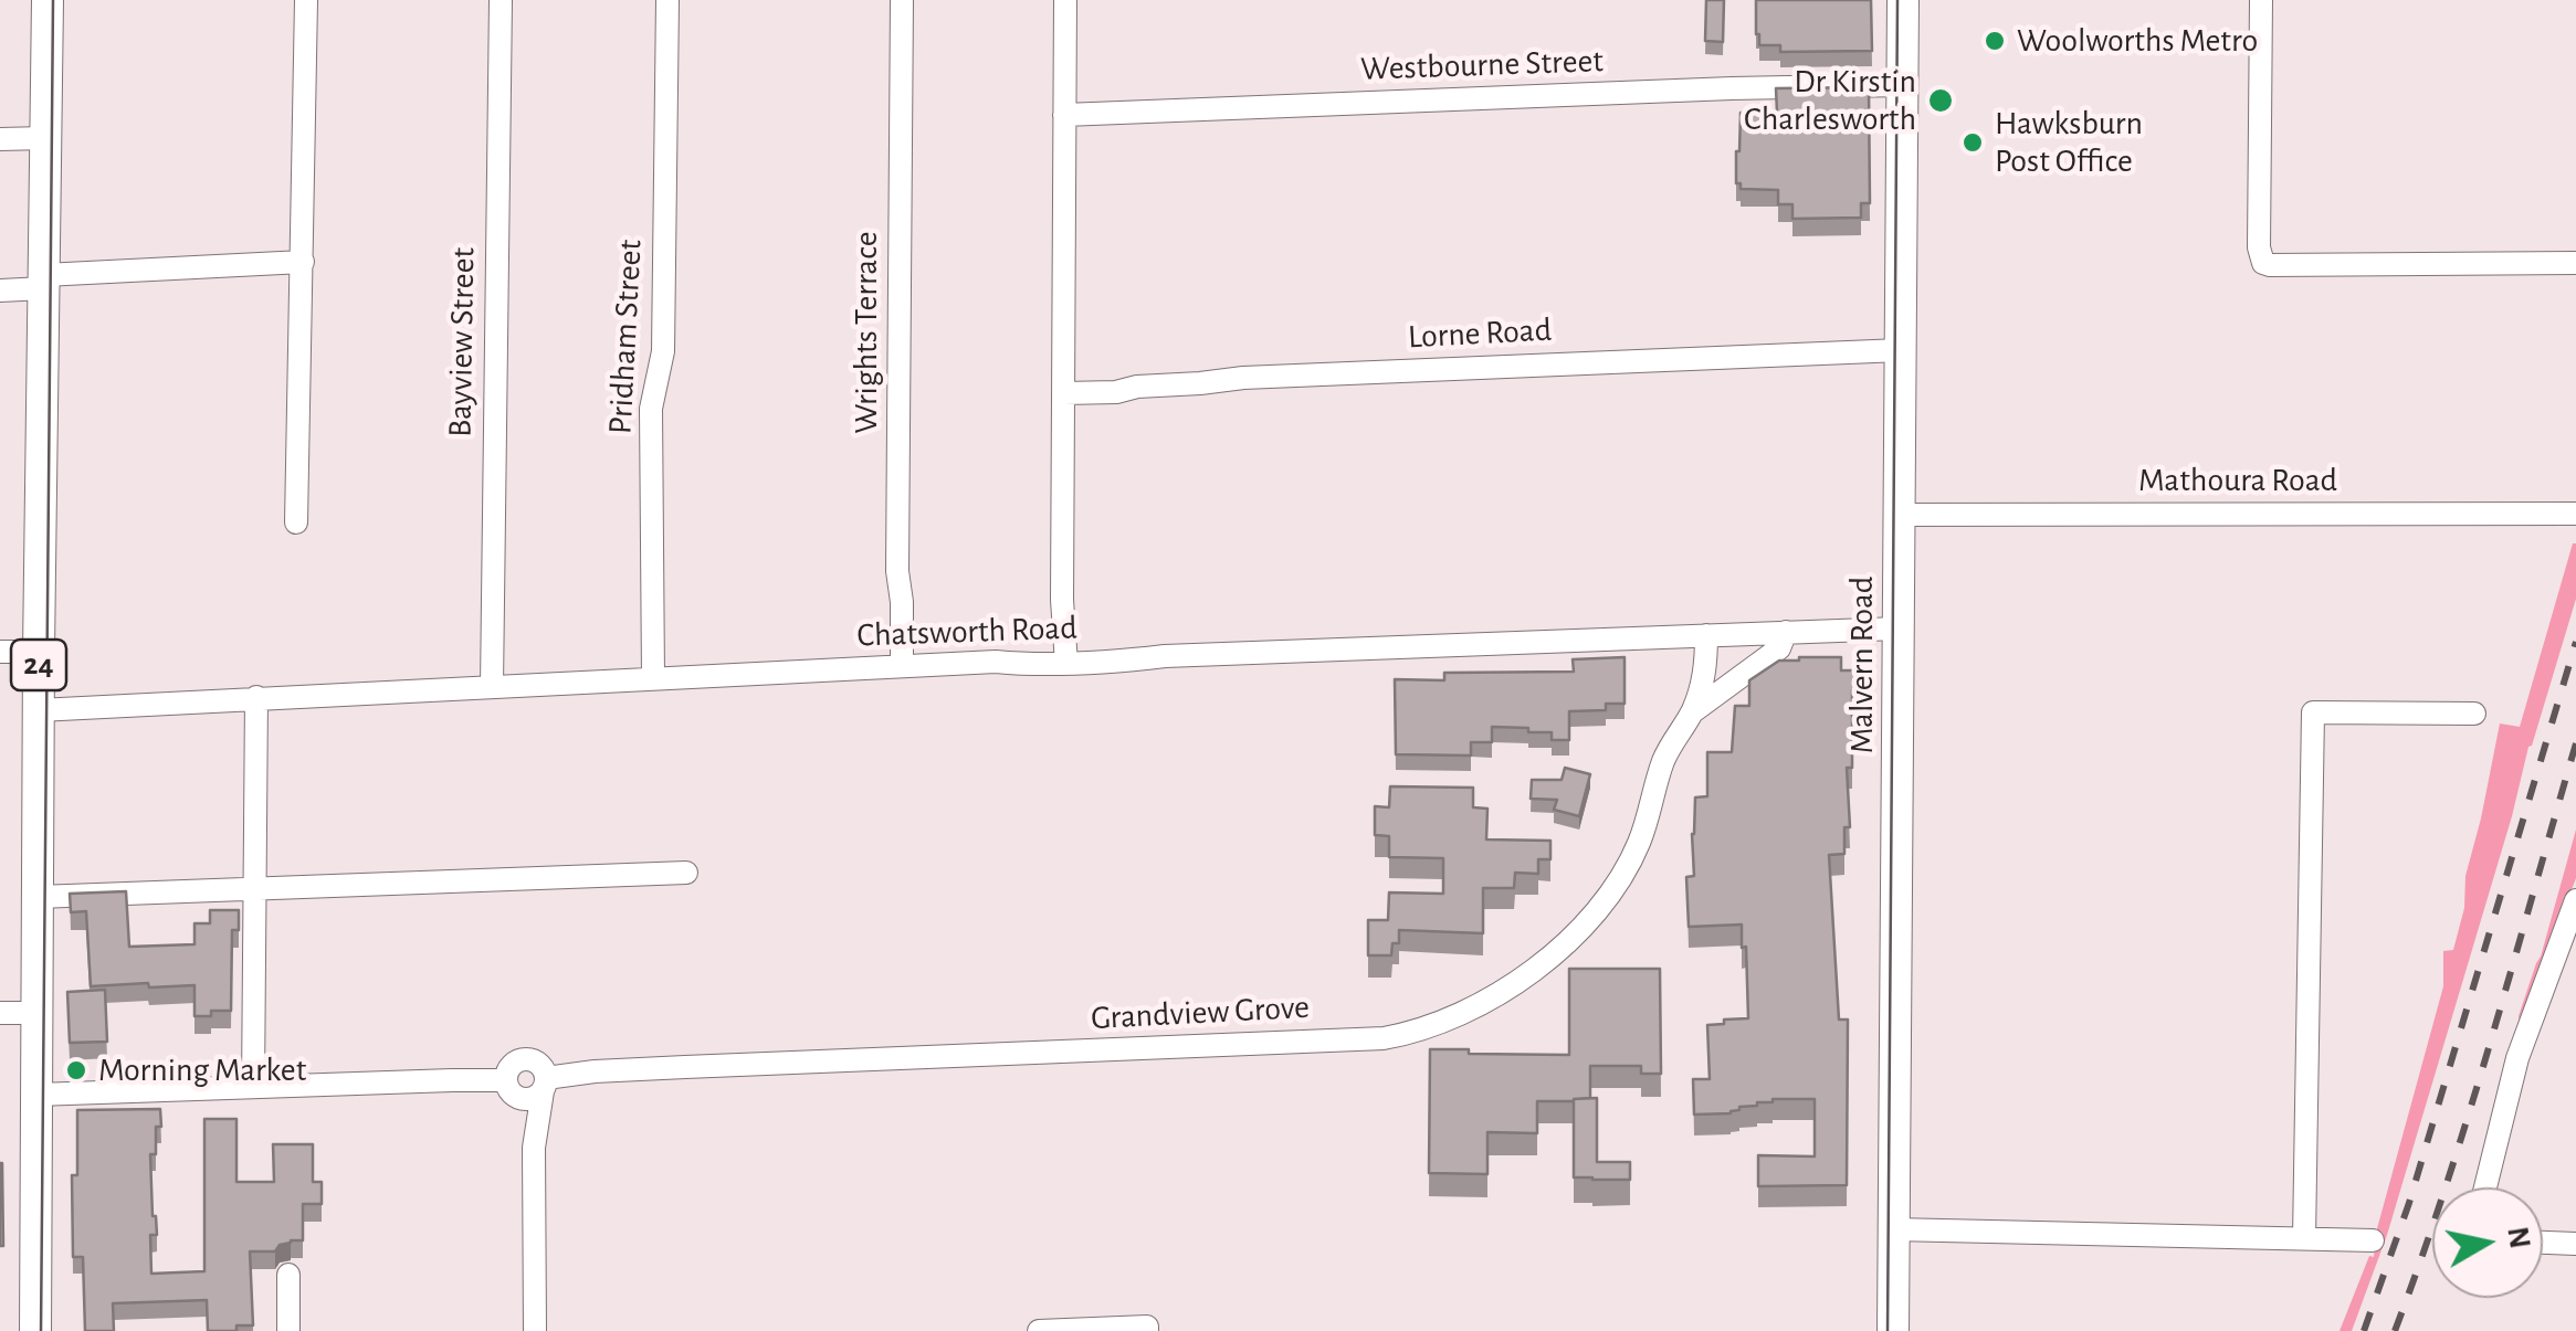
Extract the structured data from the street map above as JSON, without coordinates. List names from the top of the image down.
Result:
{
  "streets": {
    "main road": ["24", "Malvern Road"],
    "street": [
      "Westbourne Street",
      "Wrights Terrace",
      "Lorne Road",
      "Pridham Street",
      "Bayview Street",
      "Mathoura Road",
      "Chatsworth Road",
      "Grandview Grove"
    ]
  },
  "crossings": [
    ["Westbourne Street", "Malvern Road"],
    ["Wrights Terrace", "Chatsworth Road"],
    ["Lorne Road", "Malvern Road"],
    ["Pridham Street", "Chatsworth Road"],
    ["Bayview Street", "Chatsworth Road"],
    ["Mathoura Road", "Malvern Road"],
    ["Chatsworth Road", "24"],
    ["Chatsworth Road", "Malvern Road"],
    ["Chatsworth Road", "Grandview Grove"]
  ],
  "places": [
    "Woolworths Metro",
    "Dr Kirstin Charlesworth",
    "Hawksburn Post Office",
    "Morning Market"
  ],
  "north": "right"
}
